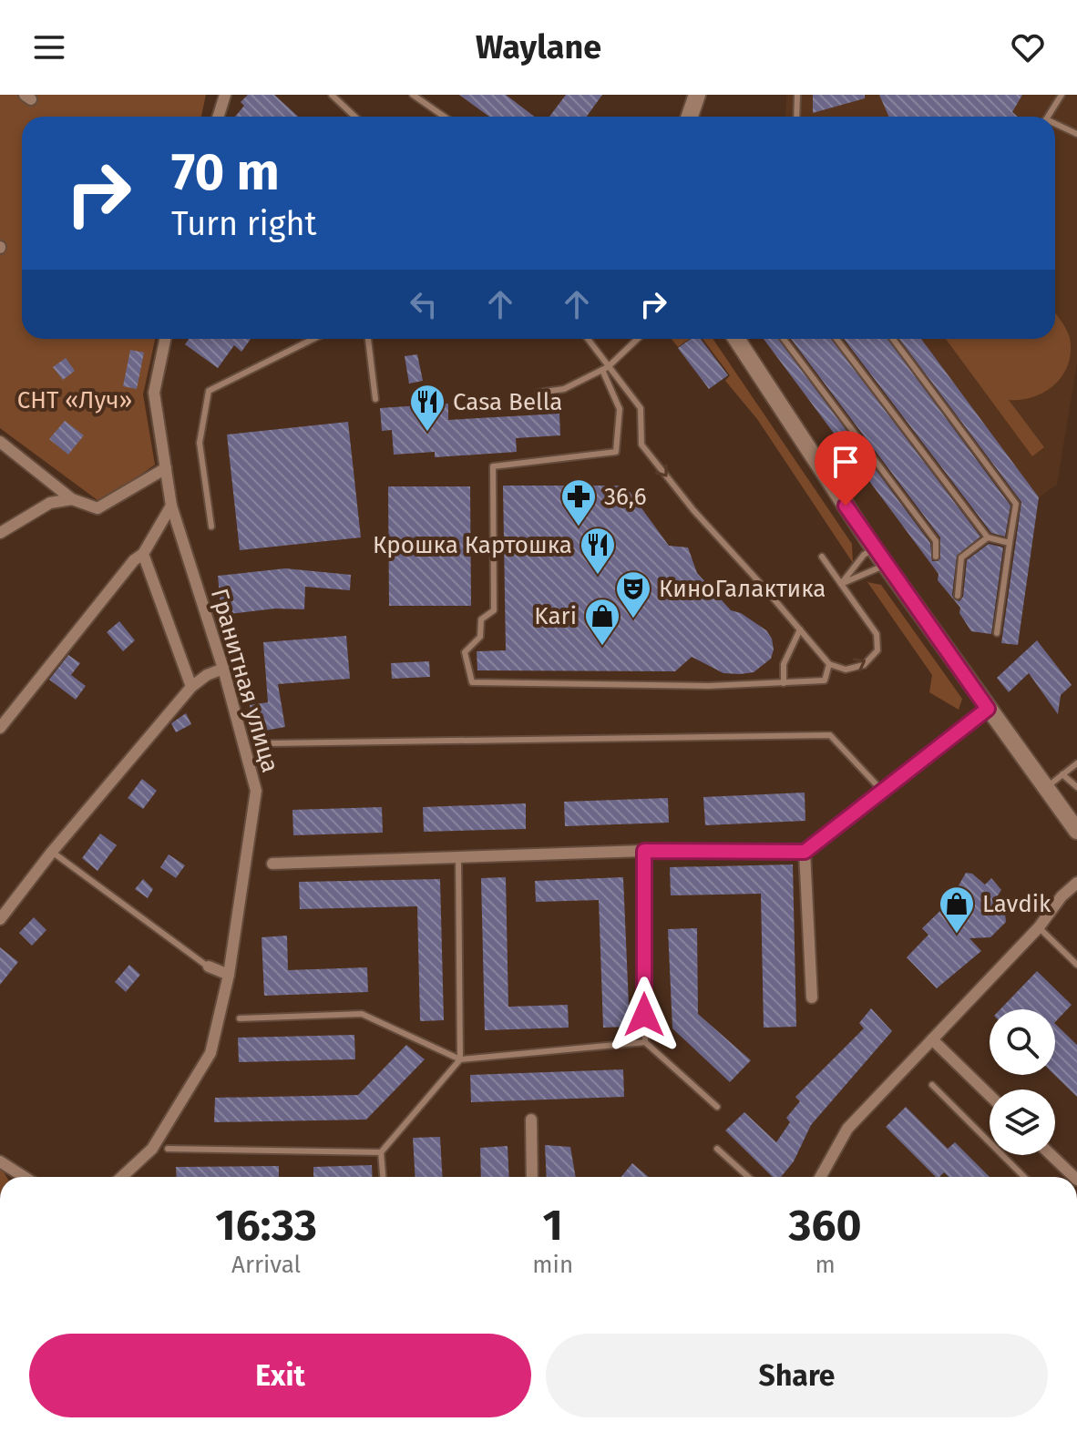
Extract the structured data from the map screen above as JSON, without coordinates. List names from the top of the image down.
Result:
{
  "streets": {
    "street": ["Гранитная улица"]
  },
  "parks": ["СНТ «Луч»"],
  "places": {
    "restaurant": ["Casa Bella", "Крошка Картошка"],
    "pharmacy": ["36,6"],
    "theatre": ["КиноГалактика"],
    "shop": ["Kari", "Lavdik"]
  },
  "page": {
    "header": "Waylane",
    "turn": ["70 m", "Turn right"],
    "eta": [
      "16:33",
      "Arrival",
      "1",
      "min",
      "360",
      "m"
    ],
    "buttons": ["Exit", "Share"]
  }
}
